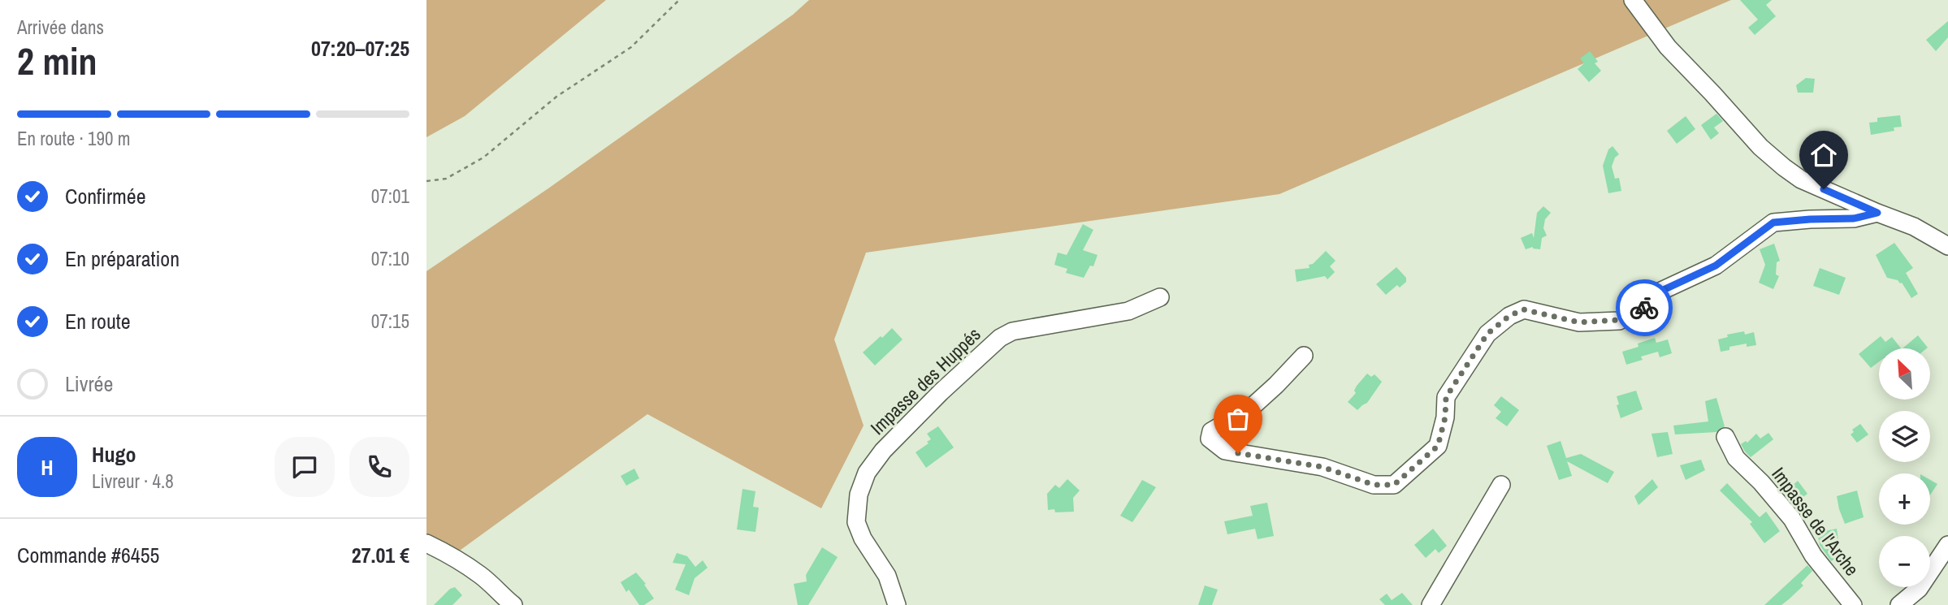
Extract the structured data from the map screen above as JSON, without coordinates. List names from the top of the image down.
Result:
{
  "streets": {
    "street": ["Impasse des Huppés", "Impasse de l'Arche"]
  },
  "north": "top left",
  "page": {
    "heading": ["2 min", "Arrivée dans", "07:20–07:25"],
    "panel": [
      "Hugo",
      "Livreur · 4.8",
      "Commande #6455",
      "27.01 €"
    ],
    "bar": "En route · 190 m",
    "list": [
      ["Confirmée", "07:01"],
      ["En préparation", "07:10"],
      ["En route", "07:15"],
      "Livrée"
    ],
    "map_buttons": ["+", "−"],
    "round": "H"
  }
}
